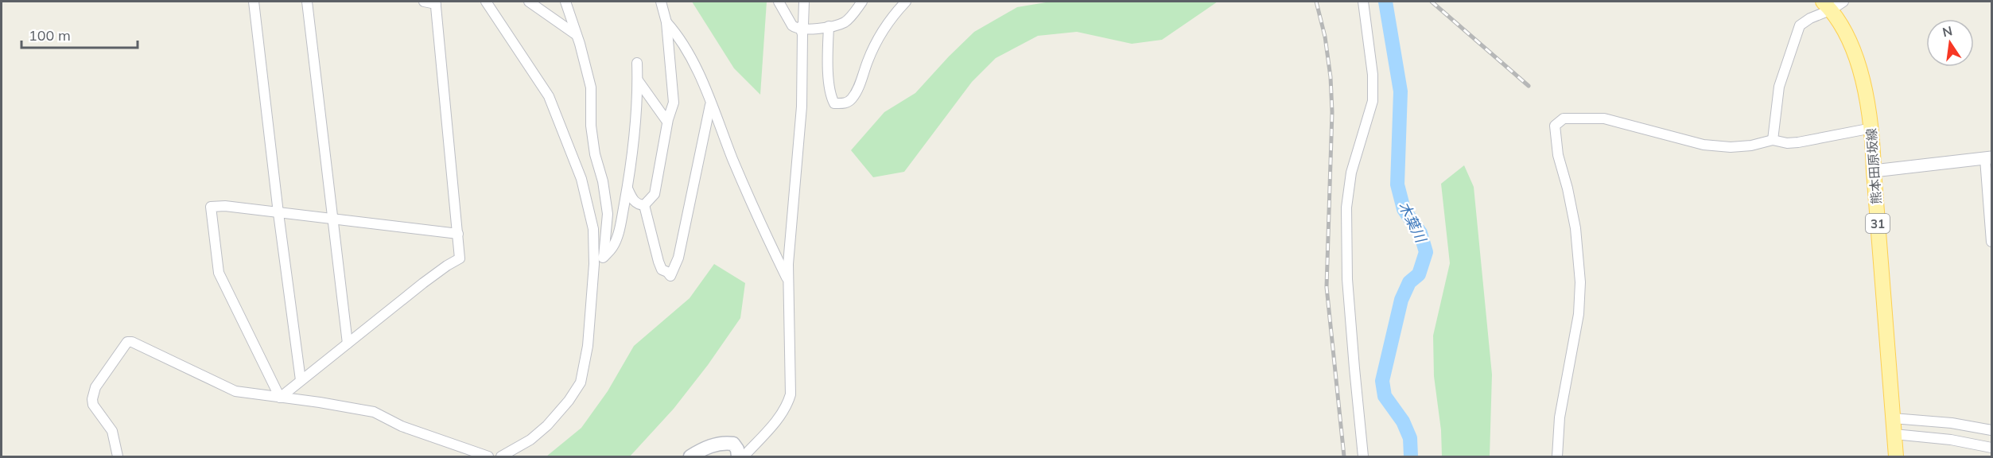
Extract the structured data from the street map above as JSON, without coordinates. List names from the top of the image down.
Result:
{
  "streets": {
    "main road": ["熊本田原坂線", "31"]
  },
  "water": ["木葉川"],
  "scale_bar": "100 m",
  "north": "top"
}
